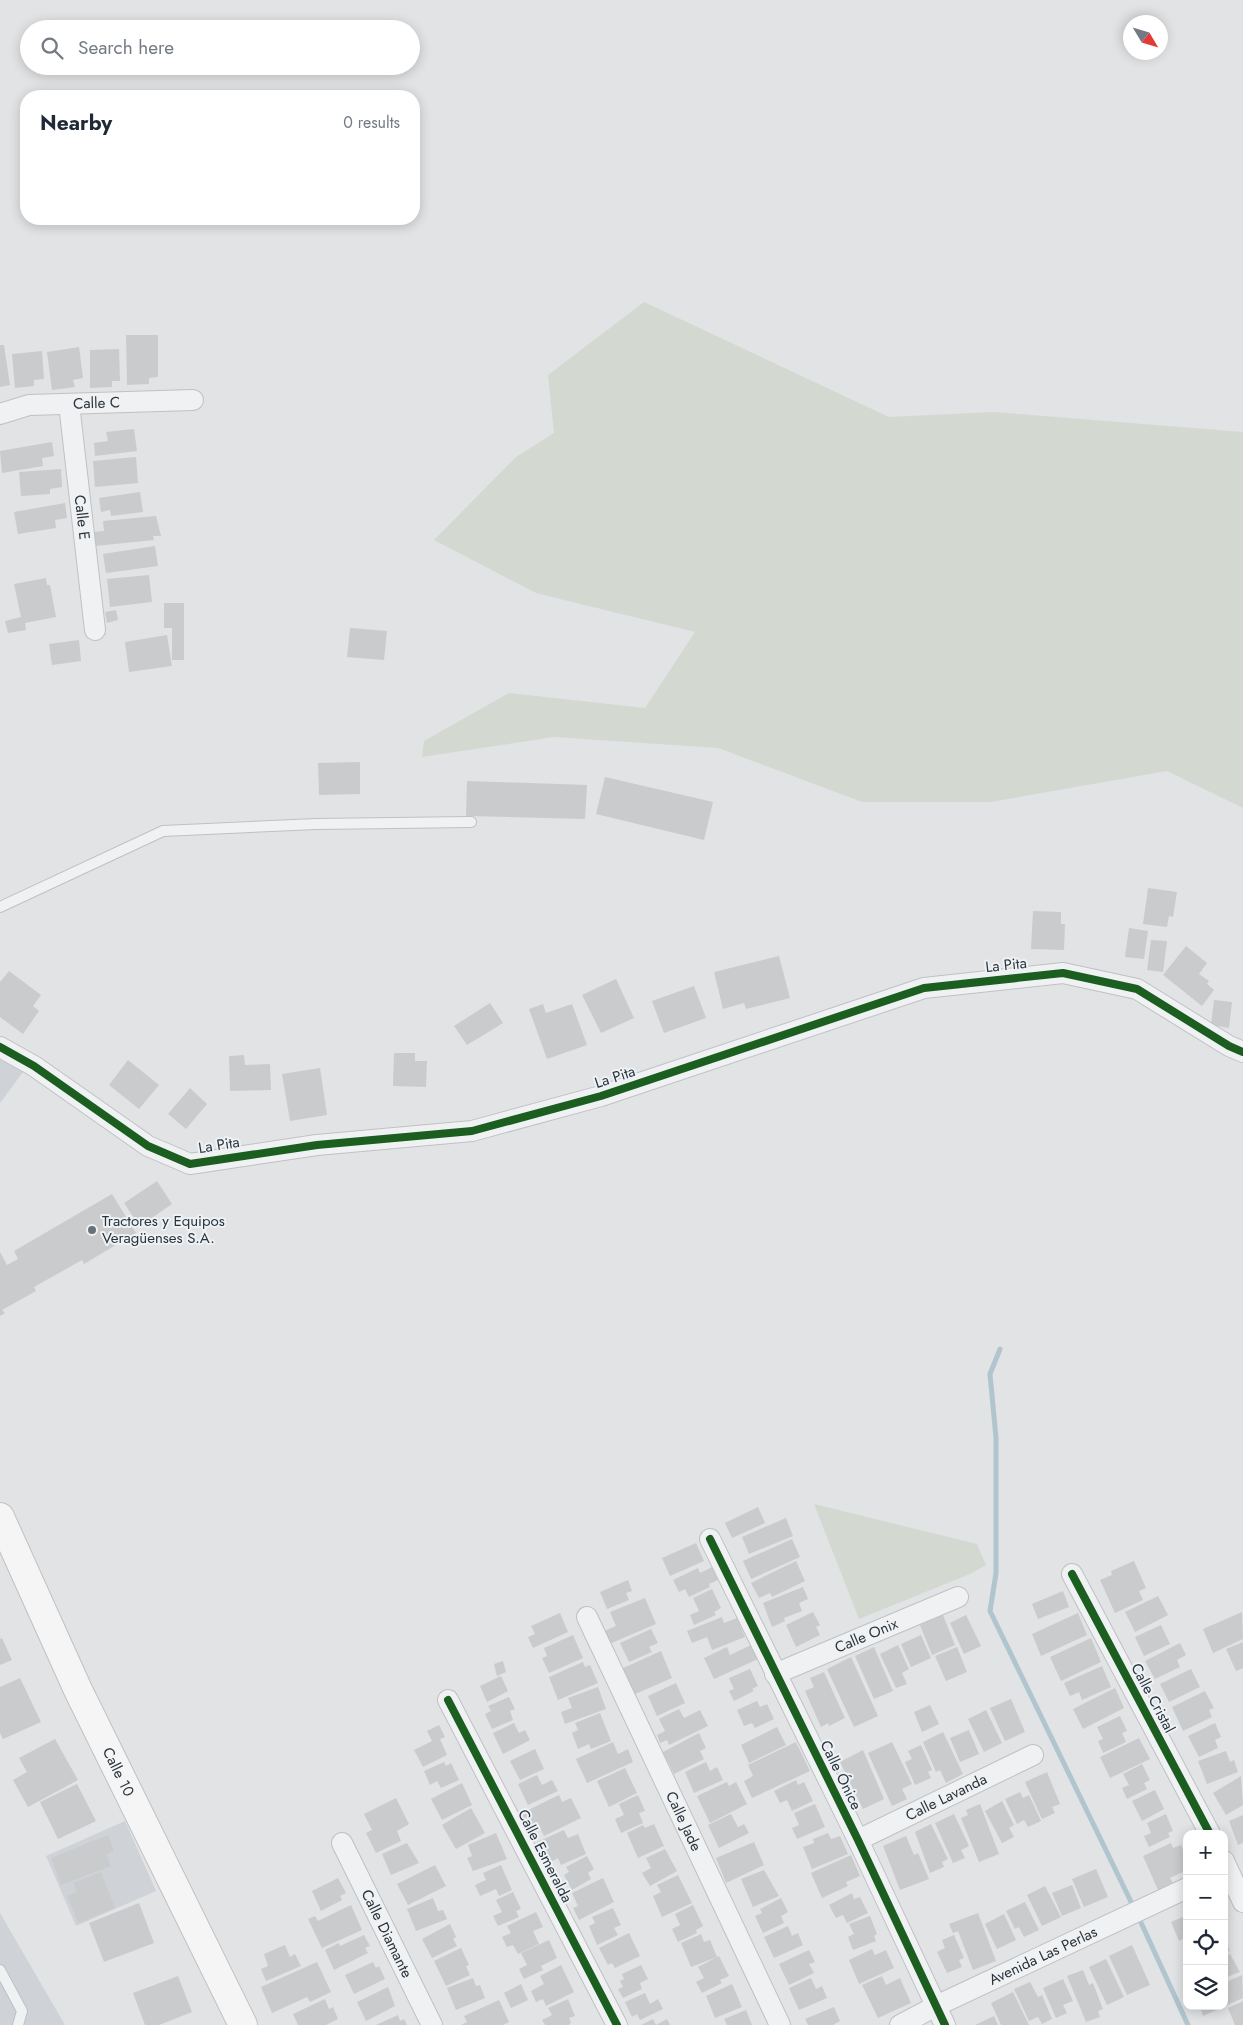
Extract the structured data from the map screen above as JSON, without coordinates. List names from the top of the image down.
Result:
{
  "streets": {
    "main road": ["Calle 10"],
    "street": [
      "Calle C",
      "Calle E",
      "La Pita",
      "Calle Onix",
      "Calle Cristal",
      "Calle Ónice",
      "Calle Lavanda",
      "Calle Jade",
      "Calle Esmeralda",
      "Calle Diamante",
      "Avenida Las Perlas"
    ]
  },
  "crossings": [
    ["Calle C", "Calle E"],
    ["Calle Onix", "Calle Ónice"],
    ["Calle Ónice", "Calle Lavanda"],
    ["Calle Ónice", "Avenida Las Perlas"]
  ],
  "places": ["Tractores y Equipos Veragüenses S.A."],
  "north": "bottom right",
  "page": {
    "search": "Search here",
    "heading": ["Nearby", "0 results"],
    "map_buttons": ["+", "−"]
  }
}
